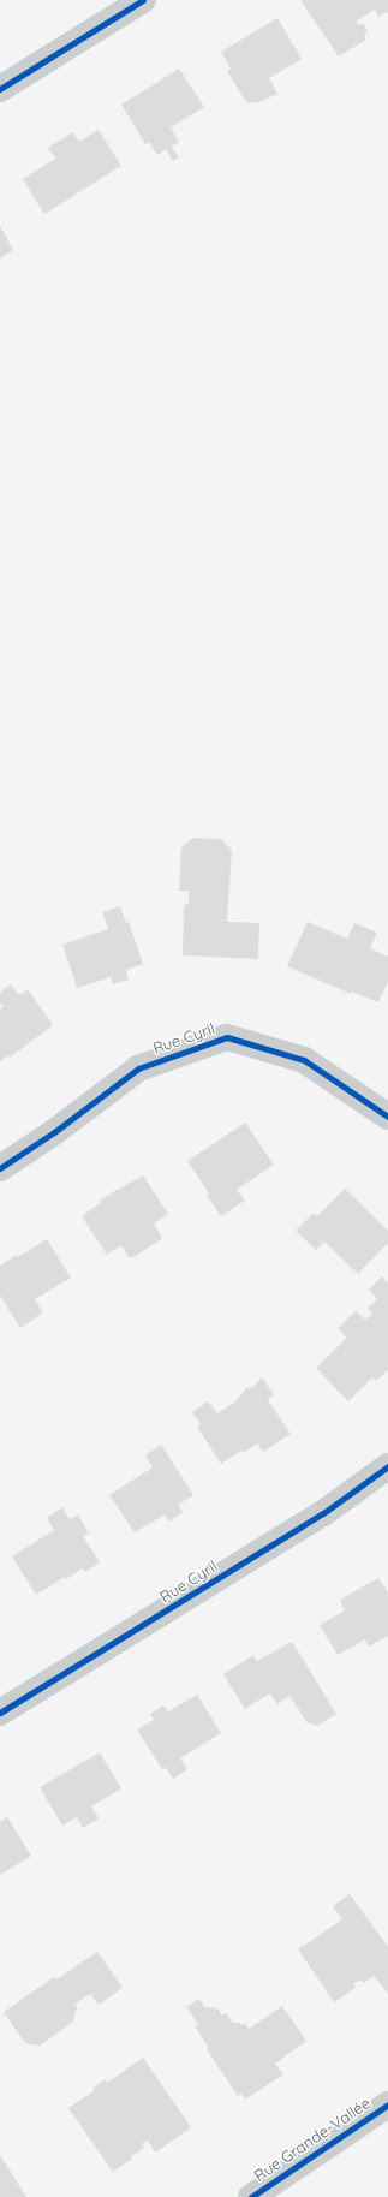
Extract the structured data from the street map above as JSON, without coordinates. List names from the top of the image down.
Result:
{
  "streets": {
    "street": ["Rue Cyril", "Rue Grande-Vallée"]
  }
}
